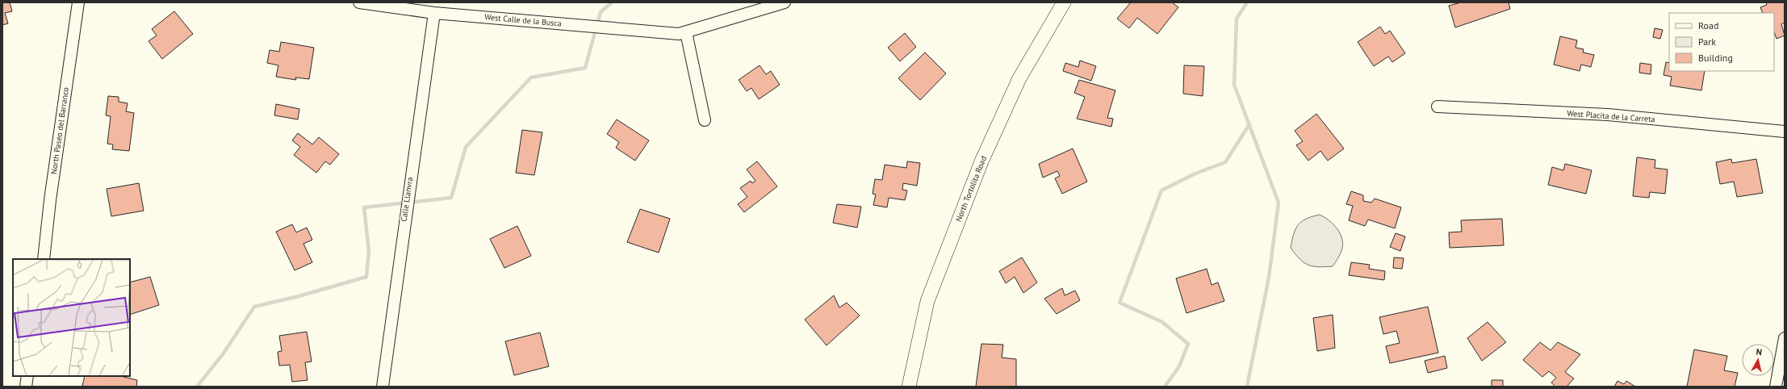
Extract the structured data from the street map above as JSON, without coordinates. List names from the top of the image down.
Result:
{
  "streets": {
    "street": [
      "West Calle de la Busca",
      "West Placita de la Carreta",
      "North Paseo del Barranco",
      "North Tortolita Road",
      "Calle Llanvra"
    ]
  },
  "crossings": [
    ["West Calle de la Busca", "Calle Llanvra"]
  ],
  "legend": ["Road", "Park", "Building"],
  "north": "top"
}
